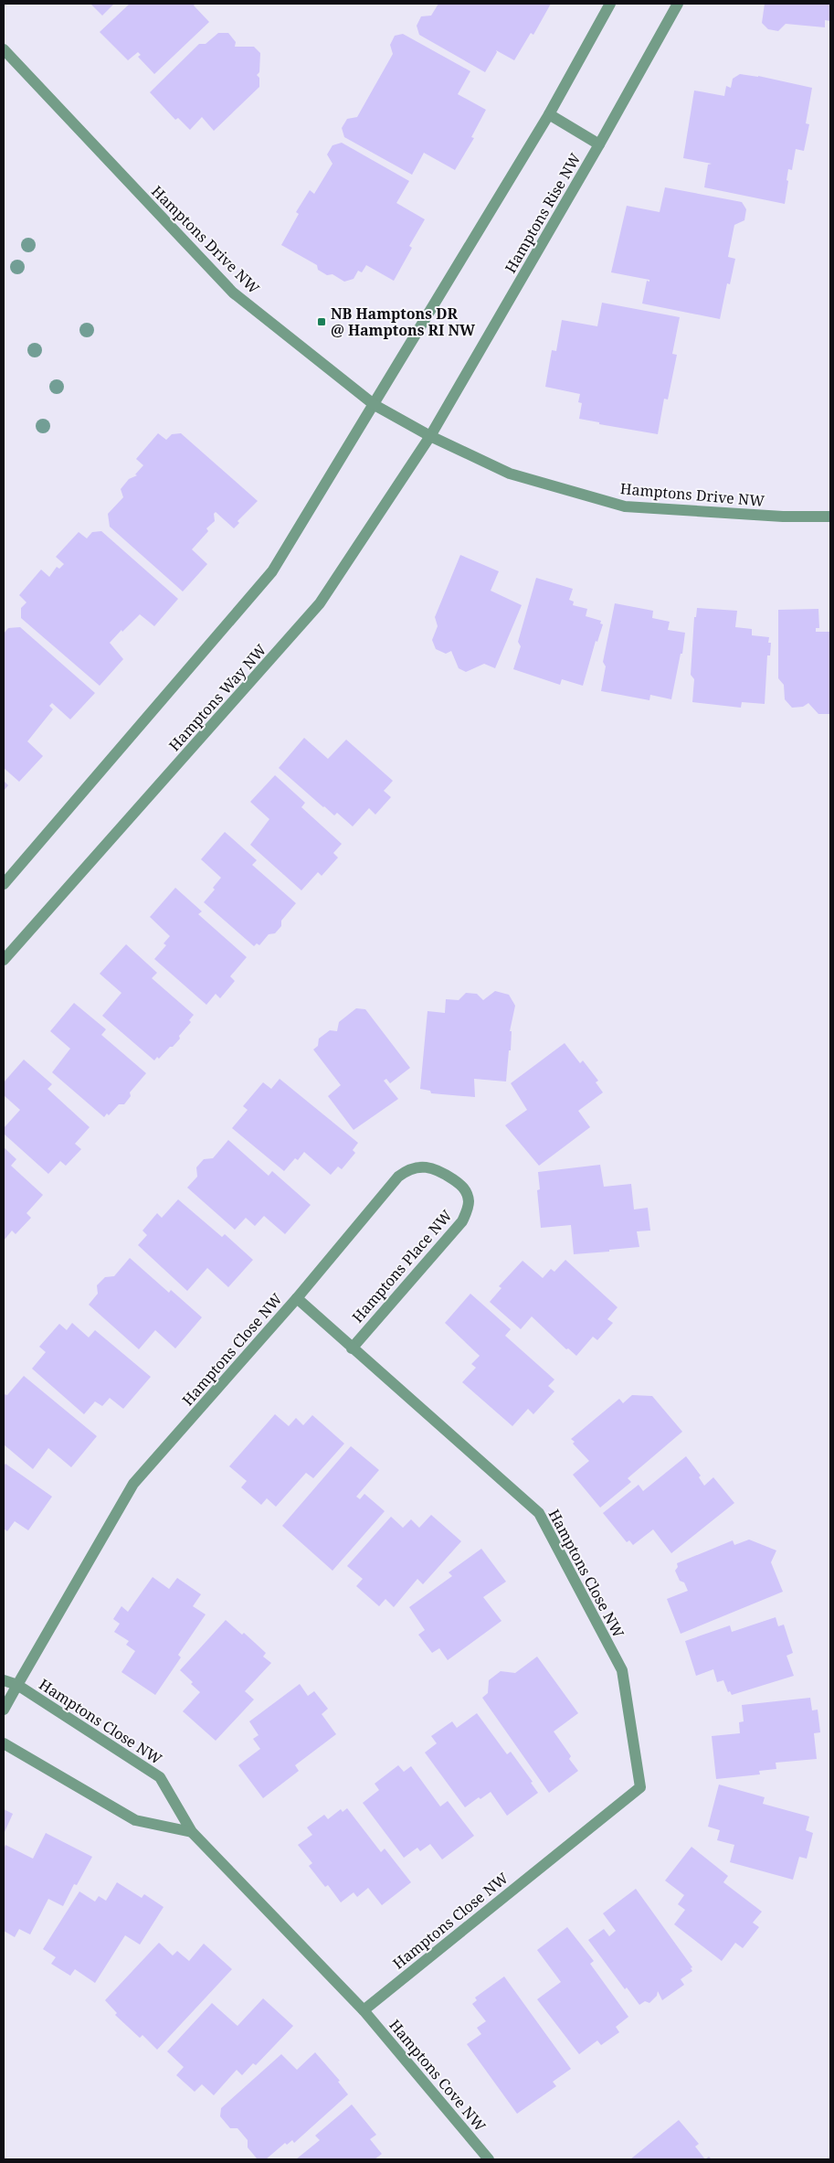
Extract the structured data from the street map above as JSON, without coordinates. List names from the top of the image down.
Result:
{
  "streets": {
    "street": [
      "Hamptons Rise NW",
      "Hamptons Drive NW",
      "Hamptons Way NW",
      "Hamptons Place NW",
      "Hamptons Close NW",
      "Hamptons Cove NW"
    ]
  },
  "crossings": [
    ["Hamptons Rise NW", "Hamptons Drive NW"],
    ["Hamptons Rise NW", "Hamptons Way NW"],
    ["Hamptons Drive NW", "Hamptons Way NW"],
    ["Hamptons Place NW", "Hamptons Close NW"],
    ["Hamptons Close NW", "Hamptons Cove NW"]
  ],
  "places": {
    "transit": ["NB Hamptons DR @ Hamptons RI NW"]
  }
}
